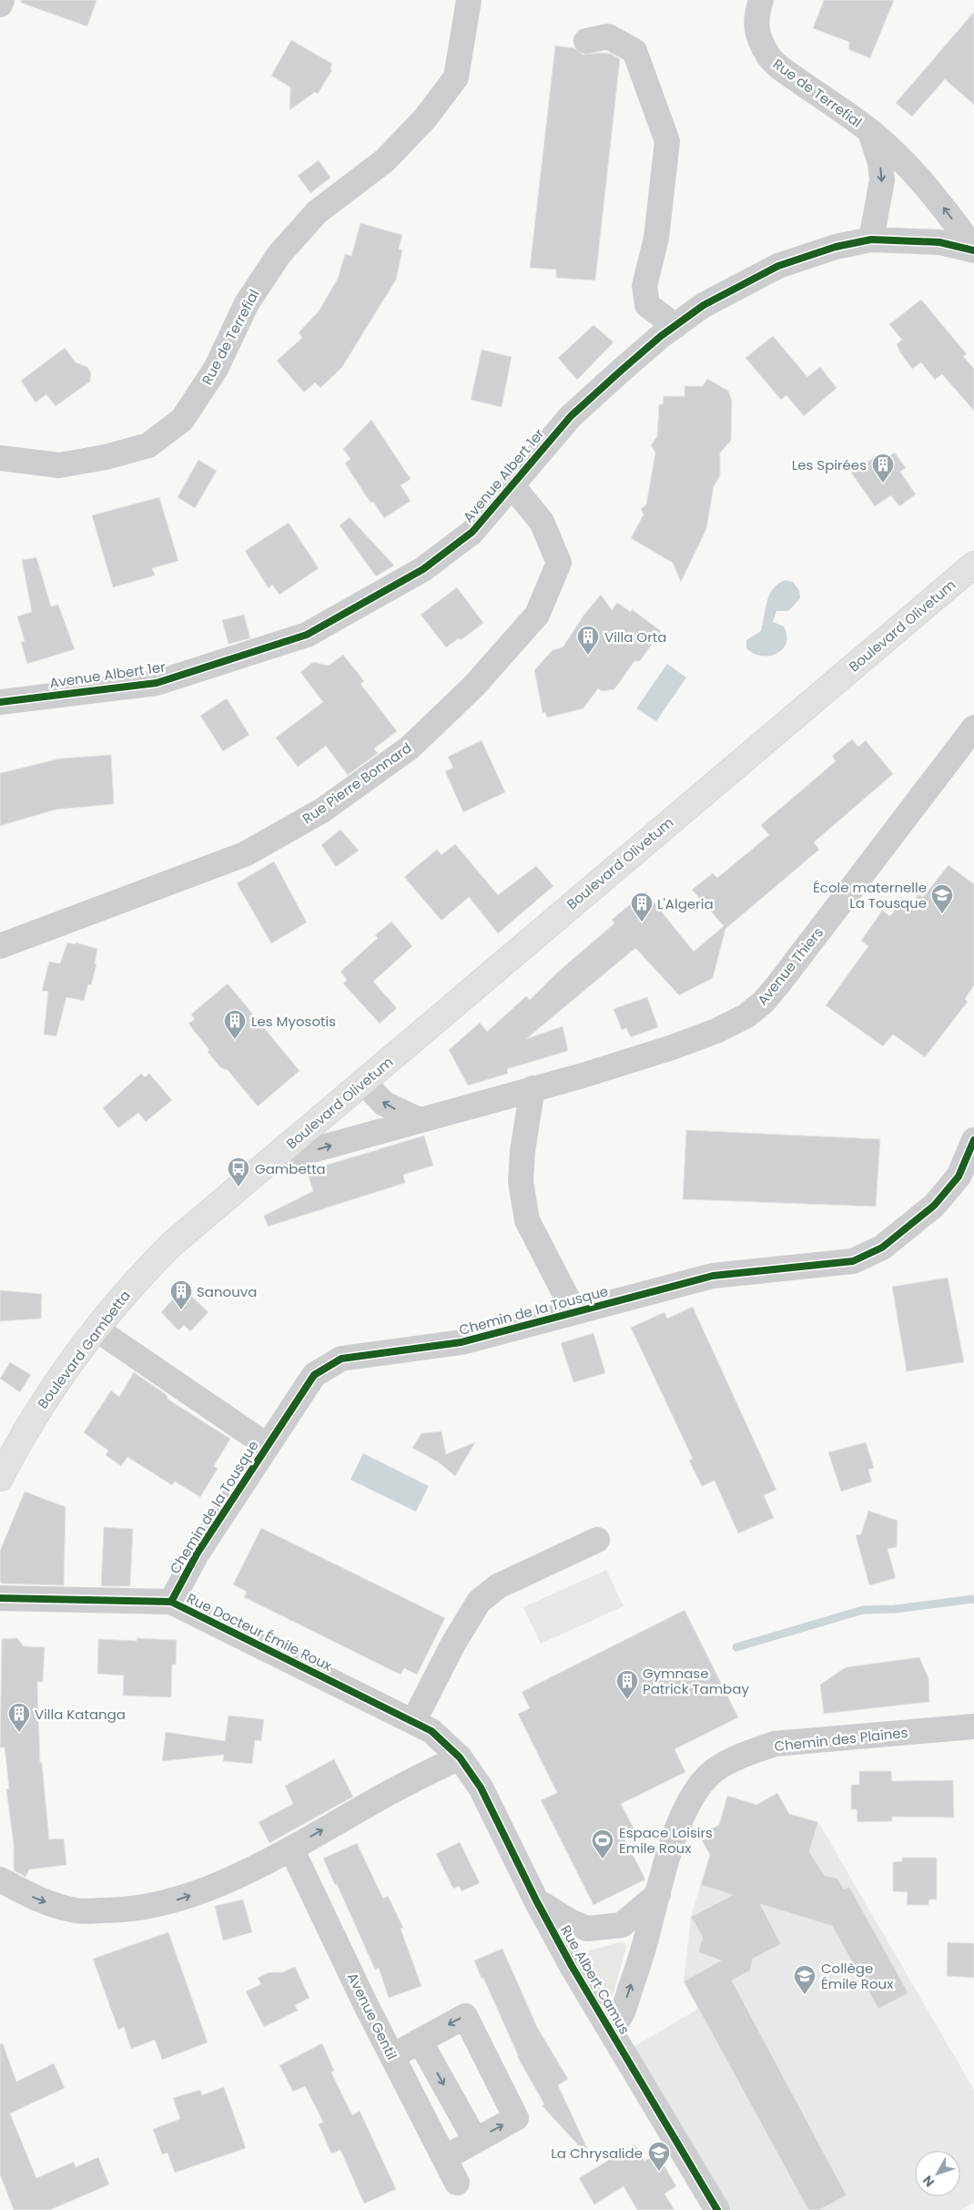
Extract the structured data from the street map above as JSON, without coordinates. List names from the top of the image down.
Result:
{
  "streets": {
    "main road": ["Boulevard Olivetum", "Boulevard Gambetta"],
    "street": [
      "Rue de Terrefial",
      "Avenue Albert 1er",
      "Rue Pierre Bonnard",
      "Avenue Thiers",
      "Chemin de la Tousque",
      "Rue Docteur Émile Roux",
      "Chemin des Plaines",
      "Rue Albert Camus",
      "Avenue Gentil"
    ]
  },
  "crossings": [
    ["Rue de Terrefial", "Avenue Albert 1er"],
    ["Avenue Albert 1er", "Rue Pierre Bonnard"],
    ["Boulevard Olivetum", "Avenue Thiers"],
    ["Boulevard Olivetum", "Boulevard Gambetta"],
    ["Avenue Thiers", "Boulevard Gambetta"],
    ["Chemin de la Tousque", "Rue Docteur Émile Roux"],
    ["Rue Docteur Émile Roux", "Rue Albert Camus"],
    ["Chemin des Plaines", "Rue Albert Camus"]
  ],
  "places": {
    "building": [
      "Les Spirées",
      "Villa Orta",
      "L'Algeria",
      "Les Myosotis",
      "Sanouva",
      "Gymnase Patrick Tambay",
      "Villa Katanga"
    ],
    "school or university": ["École maternelle La Tousque", "Collège Émile Roux", "La Chrysalide"],
    "bus stop": ["Gambetta"],
    "sports": ["Espace Loisirs Emile Roux"]
  },
  "north": "bottom left"
}
